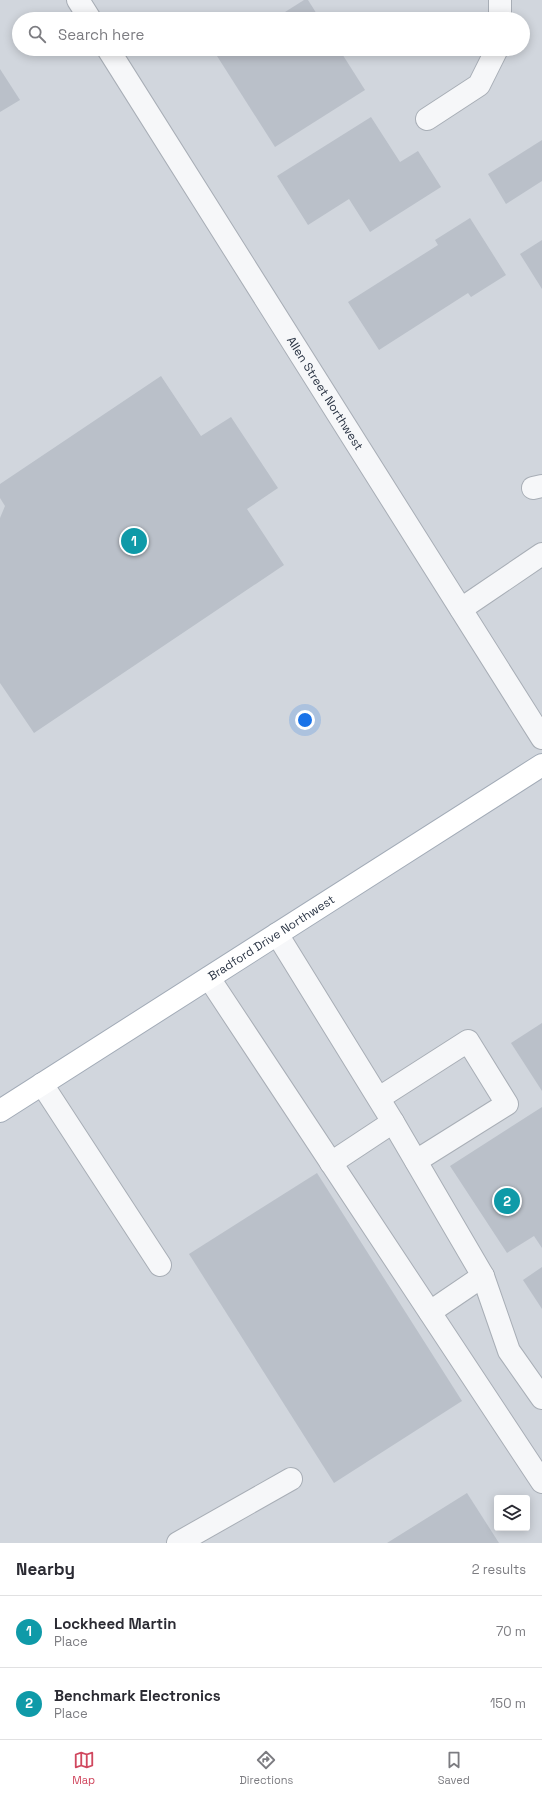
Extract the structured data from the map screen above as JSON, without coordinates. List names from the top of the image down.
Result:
{
  "streets": {
    "main road": ["Bradford Drive Northwest"],
    "street": ["Allen Street Northwest"]
  },
  "page": {
    "search": "Search here",
    "pins": ["1", "2"],
    "heading": ["Nearby", "2 results"],
    "list": [
      {
        "mark": "1",
        "name": "Lockheed Martin",
        "note": "Place",
        "value": "70 m"
      },
      {
        "mark": "2",
        "name": "Benchmark Electronics",
        "note": "Place",
        "value": "150 m"
      }
    ],
    "nav": ["Map", "Directions", "Saved"]
  }
}
